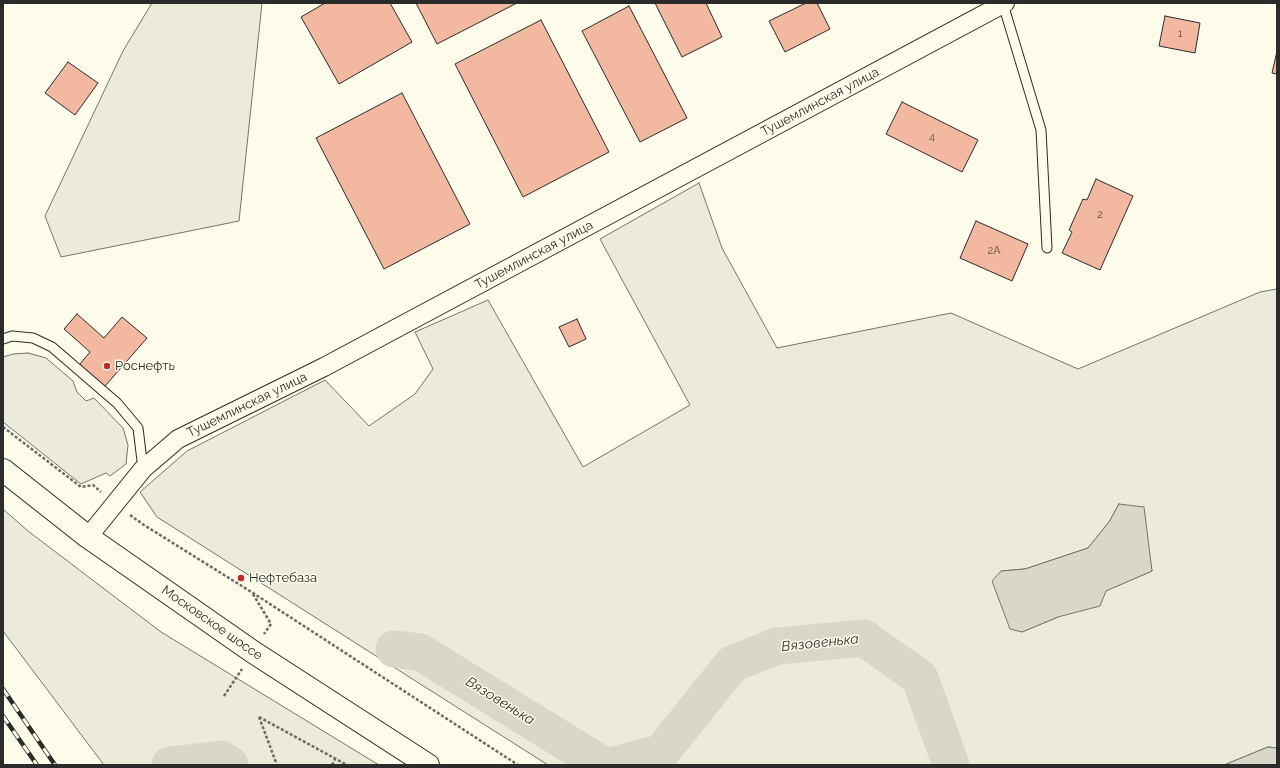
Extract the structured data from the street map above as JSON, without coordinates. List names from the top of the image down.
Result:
{
  "streets": {
    "main road": ["Московское шоссе"],
    "street": ["Тушемлинская улица"]
  },
  "crossings": [
    ["Тушемлинская улица", "Московское шоссе"]
  ],
  "water": ["Вязовенька"],
  "places": ["Роснефть", "Нефтебаза"],
  "house_numbers": [
    "1",
    "4",
    "2",
    "2А"
  ]
}
